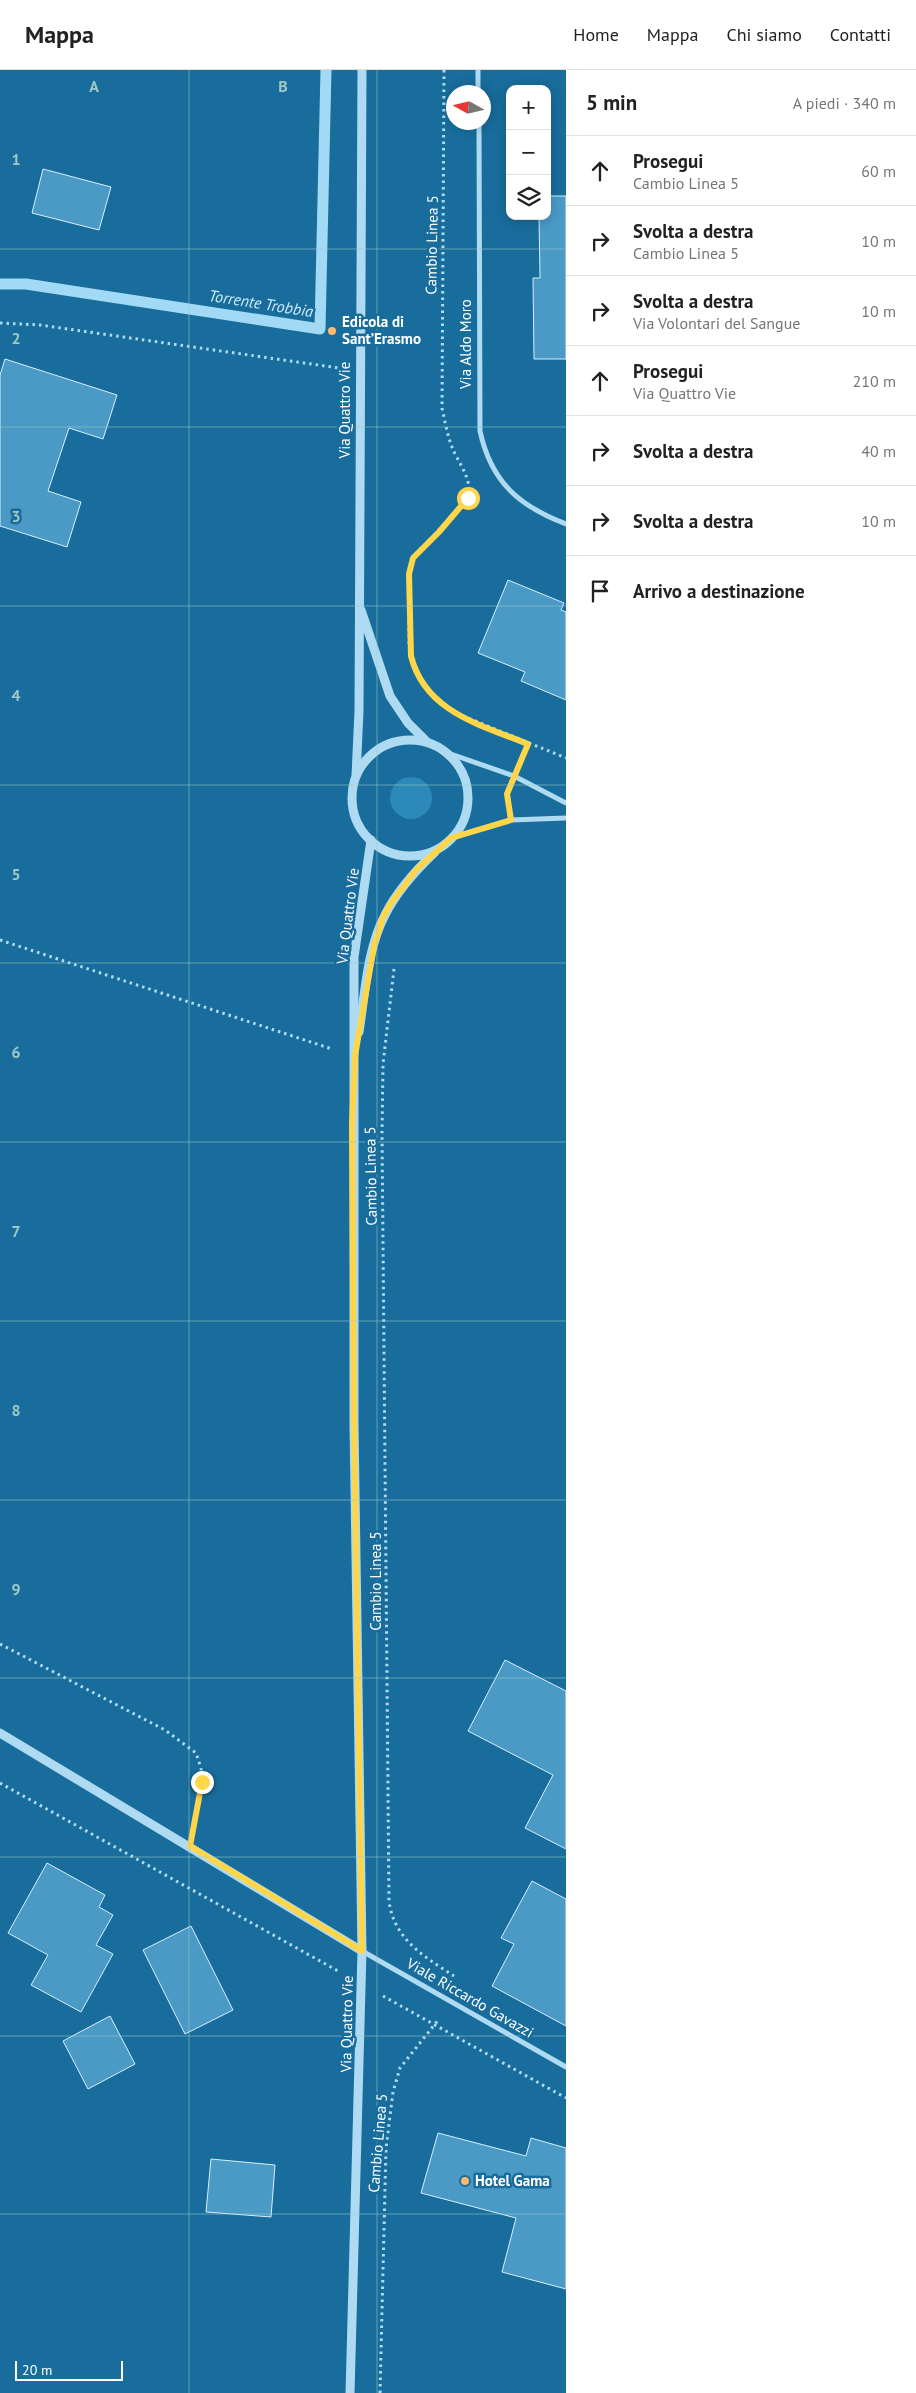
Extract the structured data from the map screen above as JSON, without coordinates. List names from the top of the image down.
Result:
{
  "streets": {
    "street": ["Via Aldo Moro", "Via Quattro Vie", "Viale Riccardo Gavazzi"],
    "path": ["Cambio Linea 5"]
  },
  "crossings": [
    ["Cambio Linea 5", "Viale Riccardo Gavazzi"],
    ["Via Quattro Vie", "Viale Riccardo Gavazzi"]
  ],
  "water": ["Torrente Trobbia"],
  "places": ["Edicola di Sant’Erasmo", "Hotel Gama"],
  "scale_bar": "20 m",
  "north": "left",
  "page": {
    "header": "Mappa",
    "nav": [
      "Home",
      "Mappa",
      "Chi siamo",
      "Contatti"
    ],
    "heading": ["5 min", "A piedi · 340 m"],
    "map_buttons": ["+", "−"],
    "list": [
      ["Prosegui", "Cambio Linea 5", "60 m"],
      ["Svolta a destra", "Cambio Linea 5", "10 m"],
      ["Svolta a destra", "Via Volontari del Sangue", "10 m"],
      ["Prosegui", "Via Quattro Vie", "210 m"],
      ["Svolta a destra", "40 m"],
      ["Svolta a destra", "10 m"],
      "Arrivo a destinazione"
    ],
    "scale": "20 m"
  },
  "grid": {
    "columns": ["A", "B"],
    "rows": [
      "1",
      "2",
      "3",
      "4",
      "5",
      "6",
      "7",
      "8",
      "9"
    ]
  }
}
